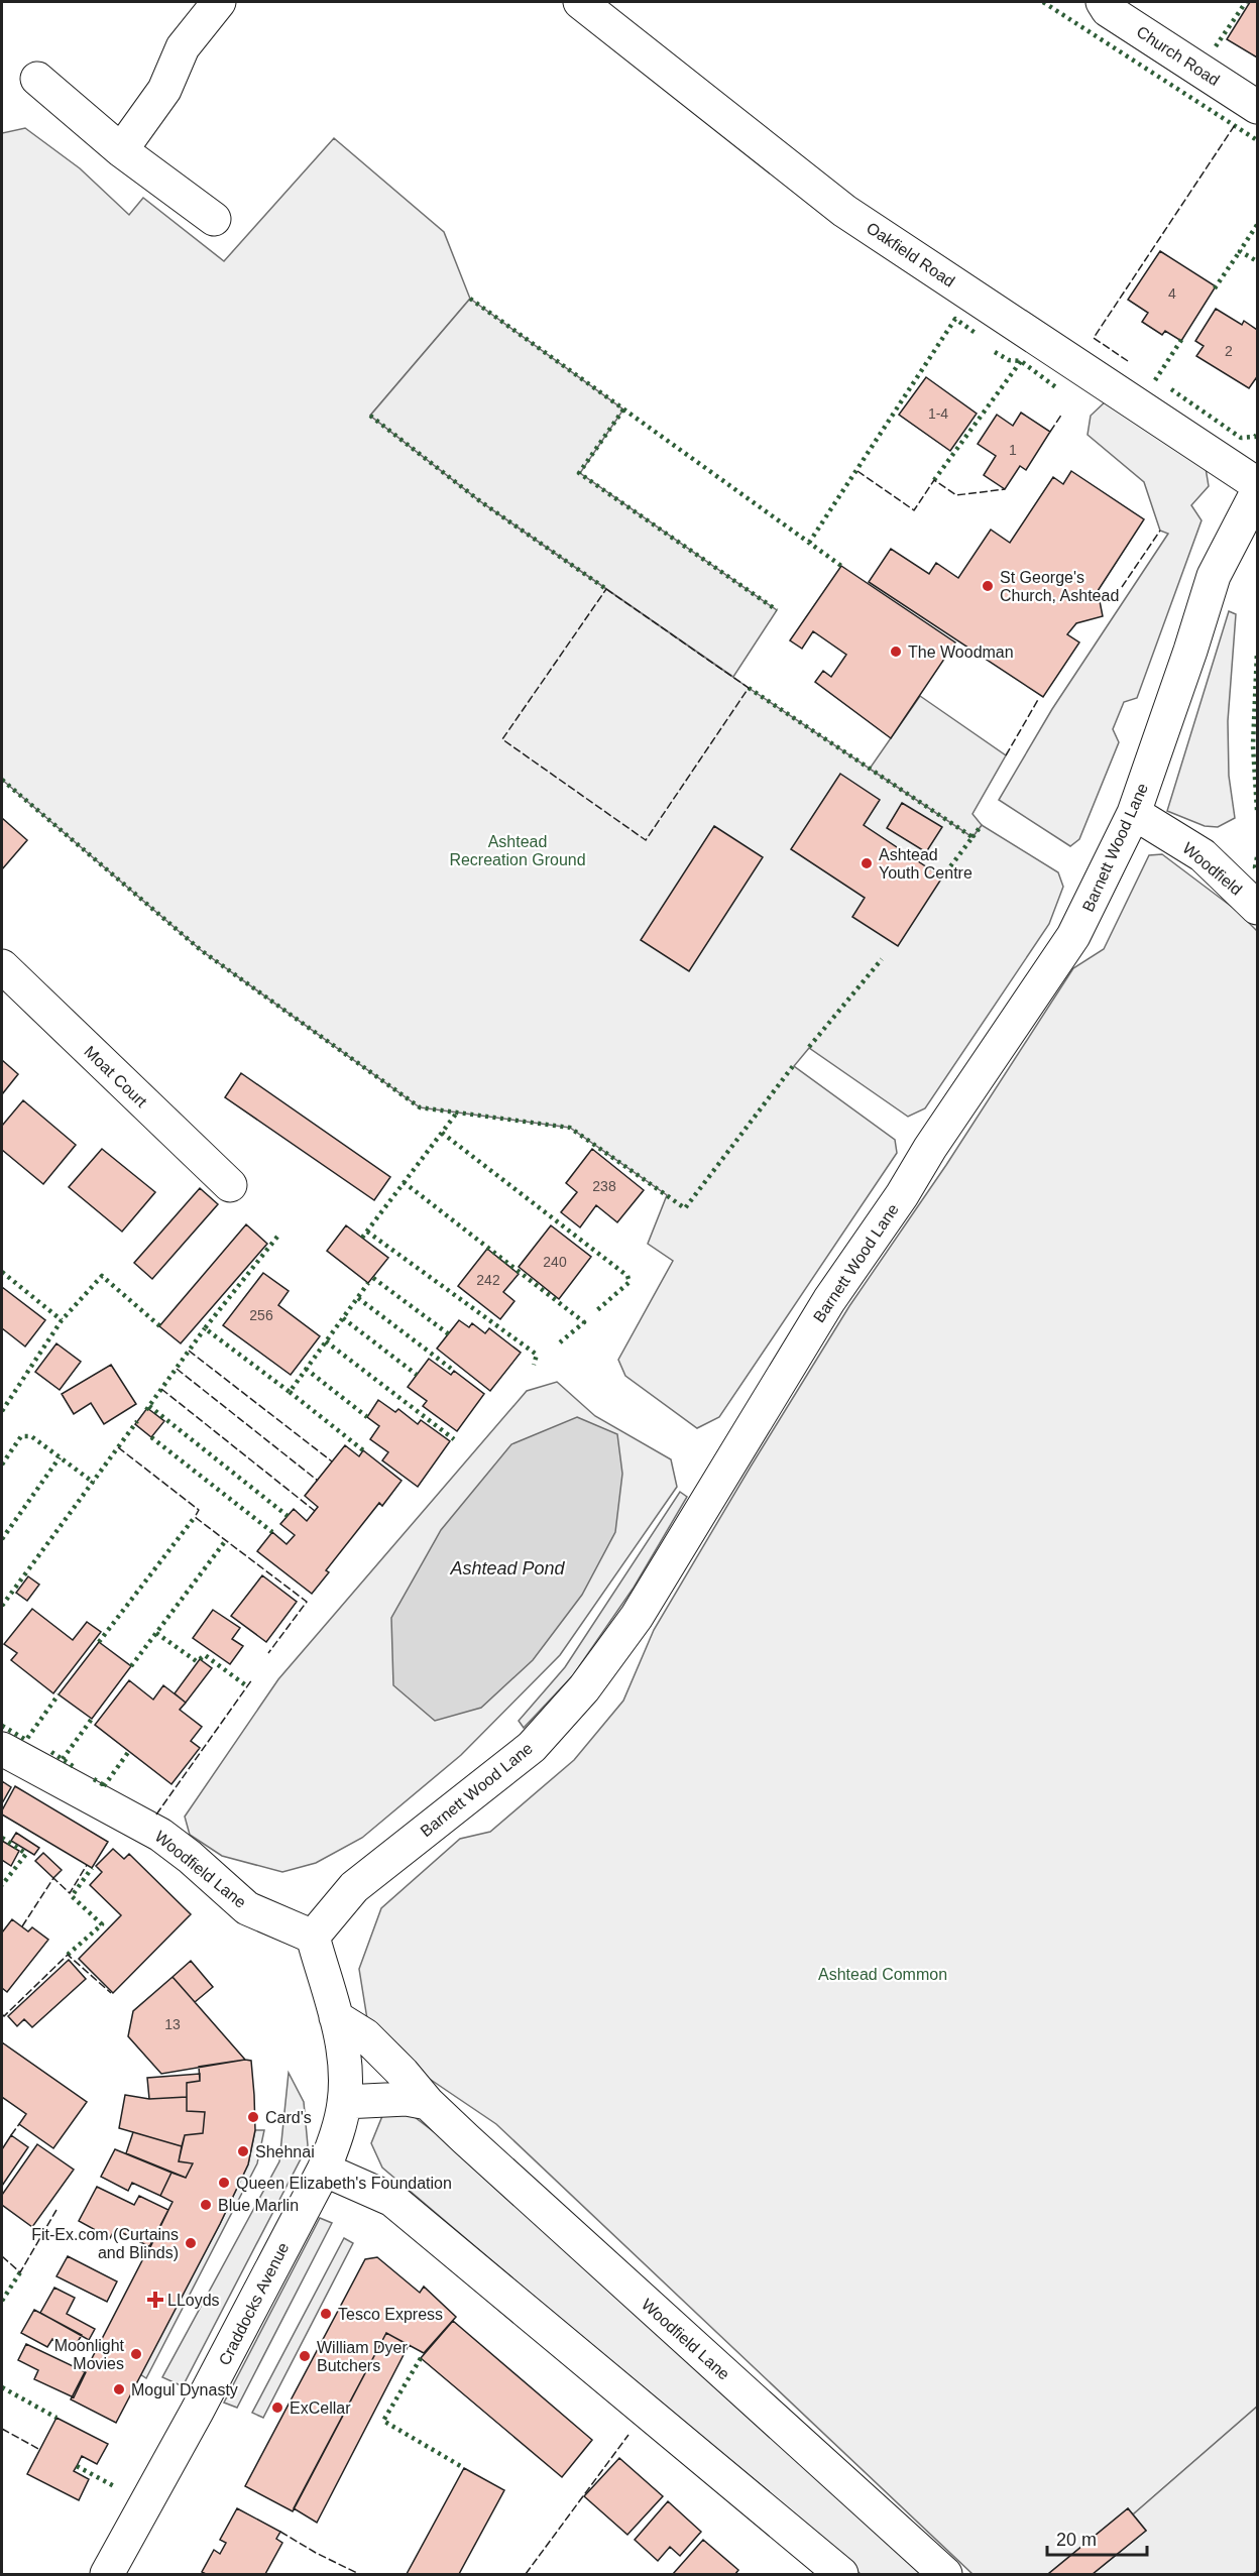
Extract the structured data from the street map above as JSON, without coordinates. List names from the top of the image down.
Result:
{
  "streets": {
    "street": [
      "Church Road",
      "Oakfield Road",
      "Barnett Wood Lane",
      "Woodfield",
      "Moat Court",
      "Woodfield Lane",
      "Craddocks Avenue"
    ]
  },
  "crossings": [
    ["Barnett Wood Lane", "Woodfield"],
    ["Barnett Wood Lane", "Woodfield Lane"],
    ["Woodfield Lane", "Craddocks Avenue"]
  ],
  "water": ["Ashtead Pond"],
  "parks": ["Ashtead Recreation Ground", "Ashtead Common"],
  "places": {
    "other": [
      "St George's Church, Ashtead",
      "The Woodman",
      "Ashtead Youth Centre",
      "Card's",
      "Shehnai",
      "Queen Elizabeth's Foundation",
      "Blue Marlin",
      "Fit-Ex.com (Curtains and Blinds)",
      "Tesco Express",
      "Moonlight Movies",
      "William Dyer Butchers",
      "Mogul Dynasty",
      "ExCellar"
    ],
    "health": ["LLoyds"]
  },
  "house_numbers": [
    "4",
    "2",
    "1-4",
    "1",
    "238",
    "240",
    "242",
    "256",
    "13"
  ],
  "scale_bar": "20 m"
}
